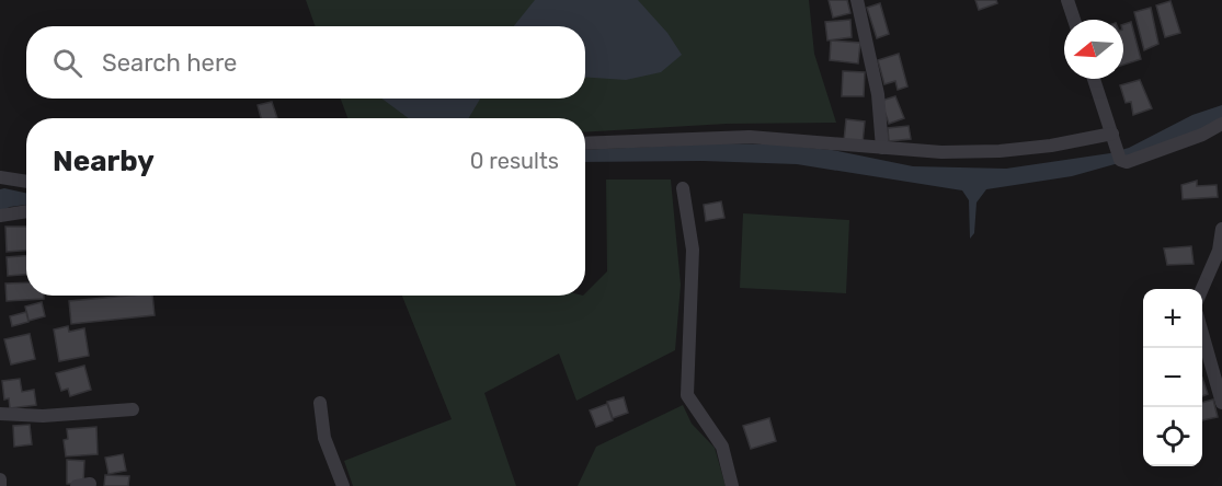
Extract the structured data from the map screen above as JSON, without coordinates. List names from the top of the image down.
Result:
{
  "north": "left",
  "page": {
    "search": "Search here",
    "heading": ["Nearby", "0 results"],
    "map_buttons": ["+", "−"]
  }
}
